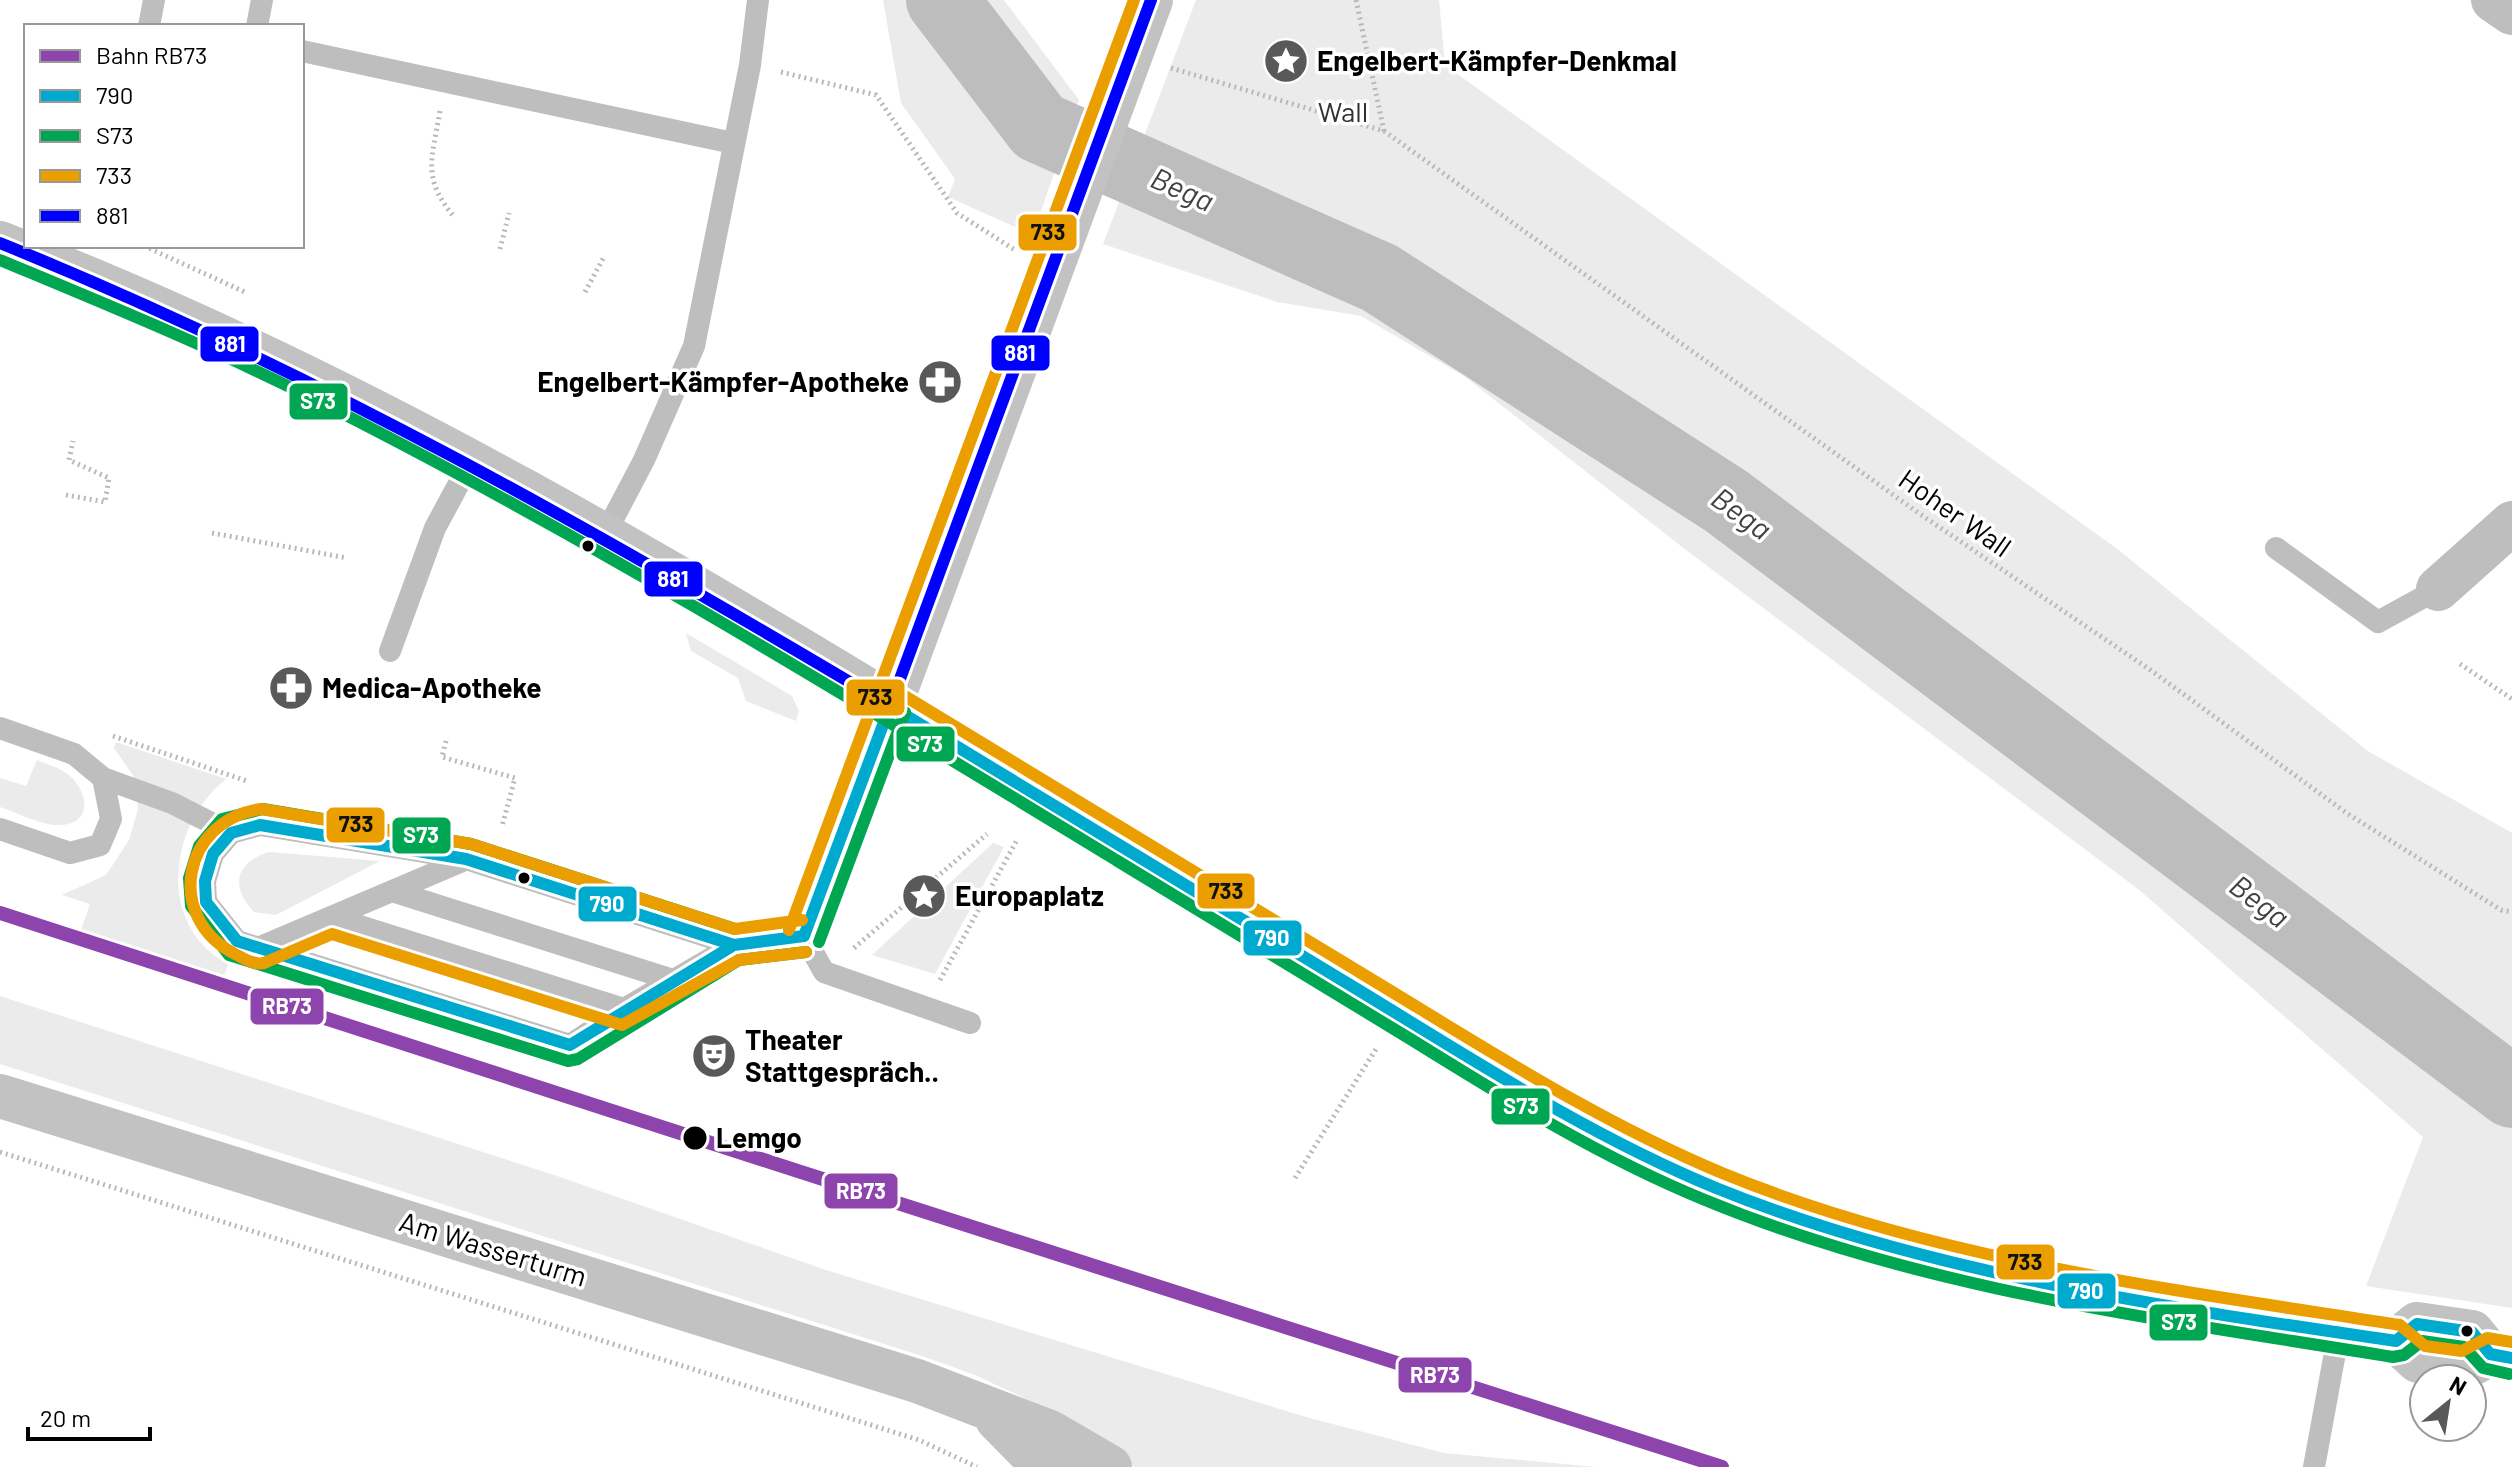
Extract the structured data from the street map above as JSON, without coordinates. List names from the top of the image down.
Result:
{
  "streets": {
    "street": ["Am Wasserturm"],
    "path": ["Hoher Wall"]
  },
  "water": ["Bega"],
  "parks": ["Wall"],
  "places": {
    "place": ["Engelbert-Kämpfer-Denkmal", "Europaplatz"],
    "pharmacy": ["Engelbert-Kämpfer-Apotheke", "Medica-Apotheke"],
    "theatre": ["Theater Stattgespräch.."],
    "other": ["Lemgo"]
  },
  "lines": [
    "transit line 733",
    "transit line 881",
    "transit line S73",
    "transit line 790",
    "rail line RB73"
  ],
  "legend": [
    "Bahn RB73",
    "790",
    "S73",
    "733",
    "881"
  ],
  "scale_bar": "20 m",
  "north": "top right"
}
